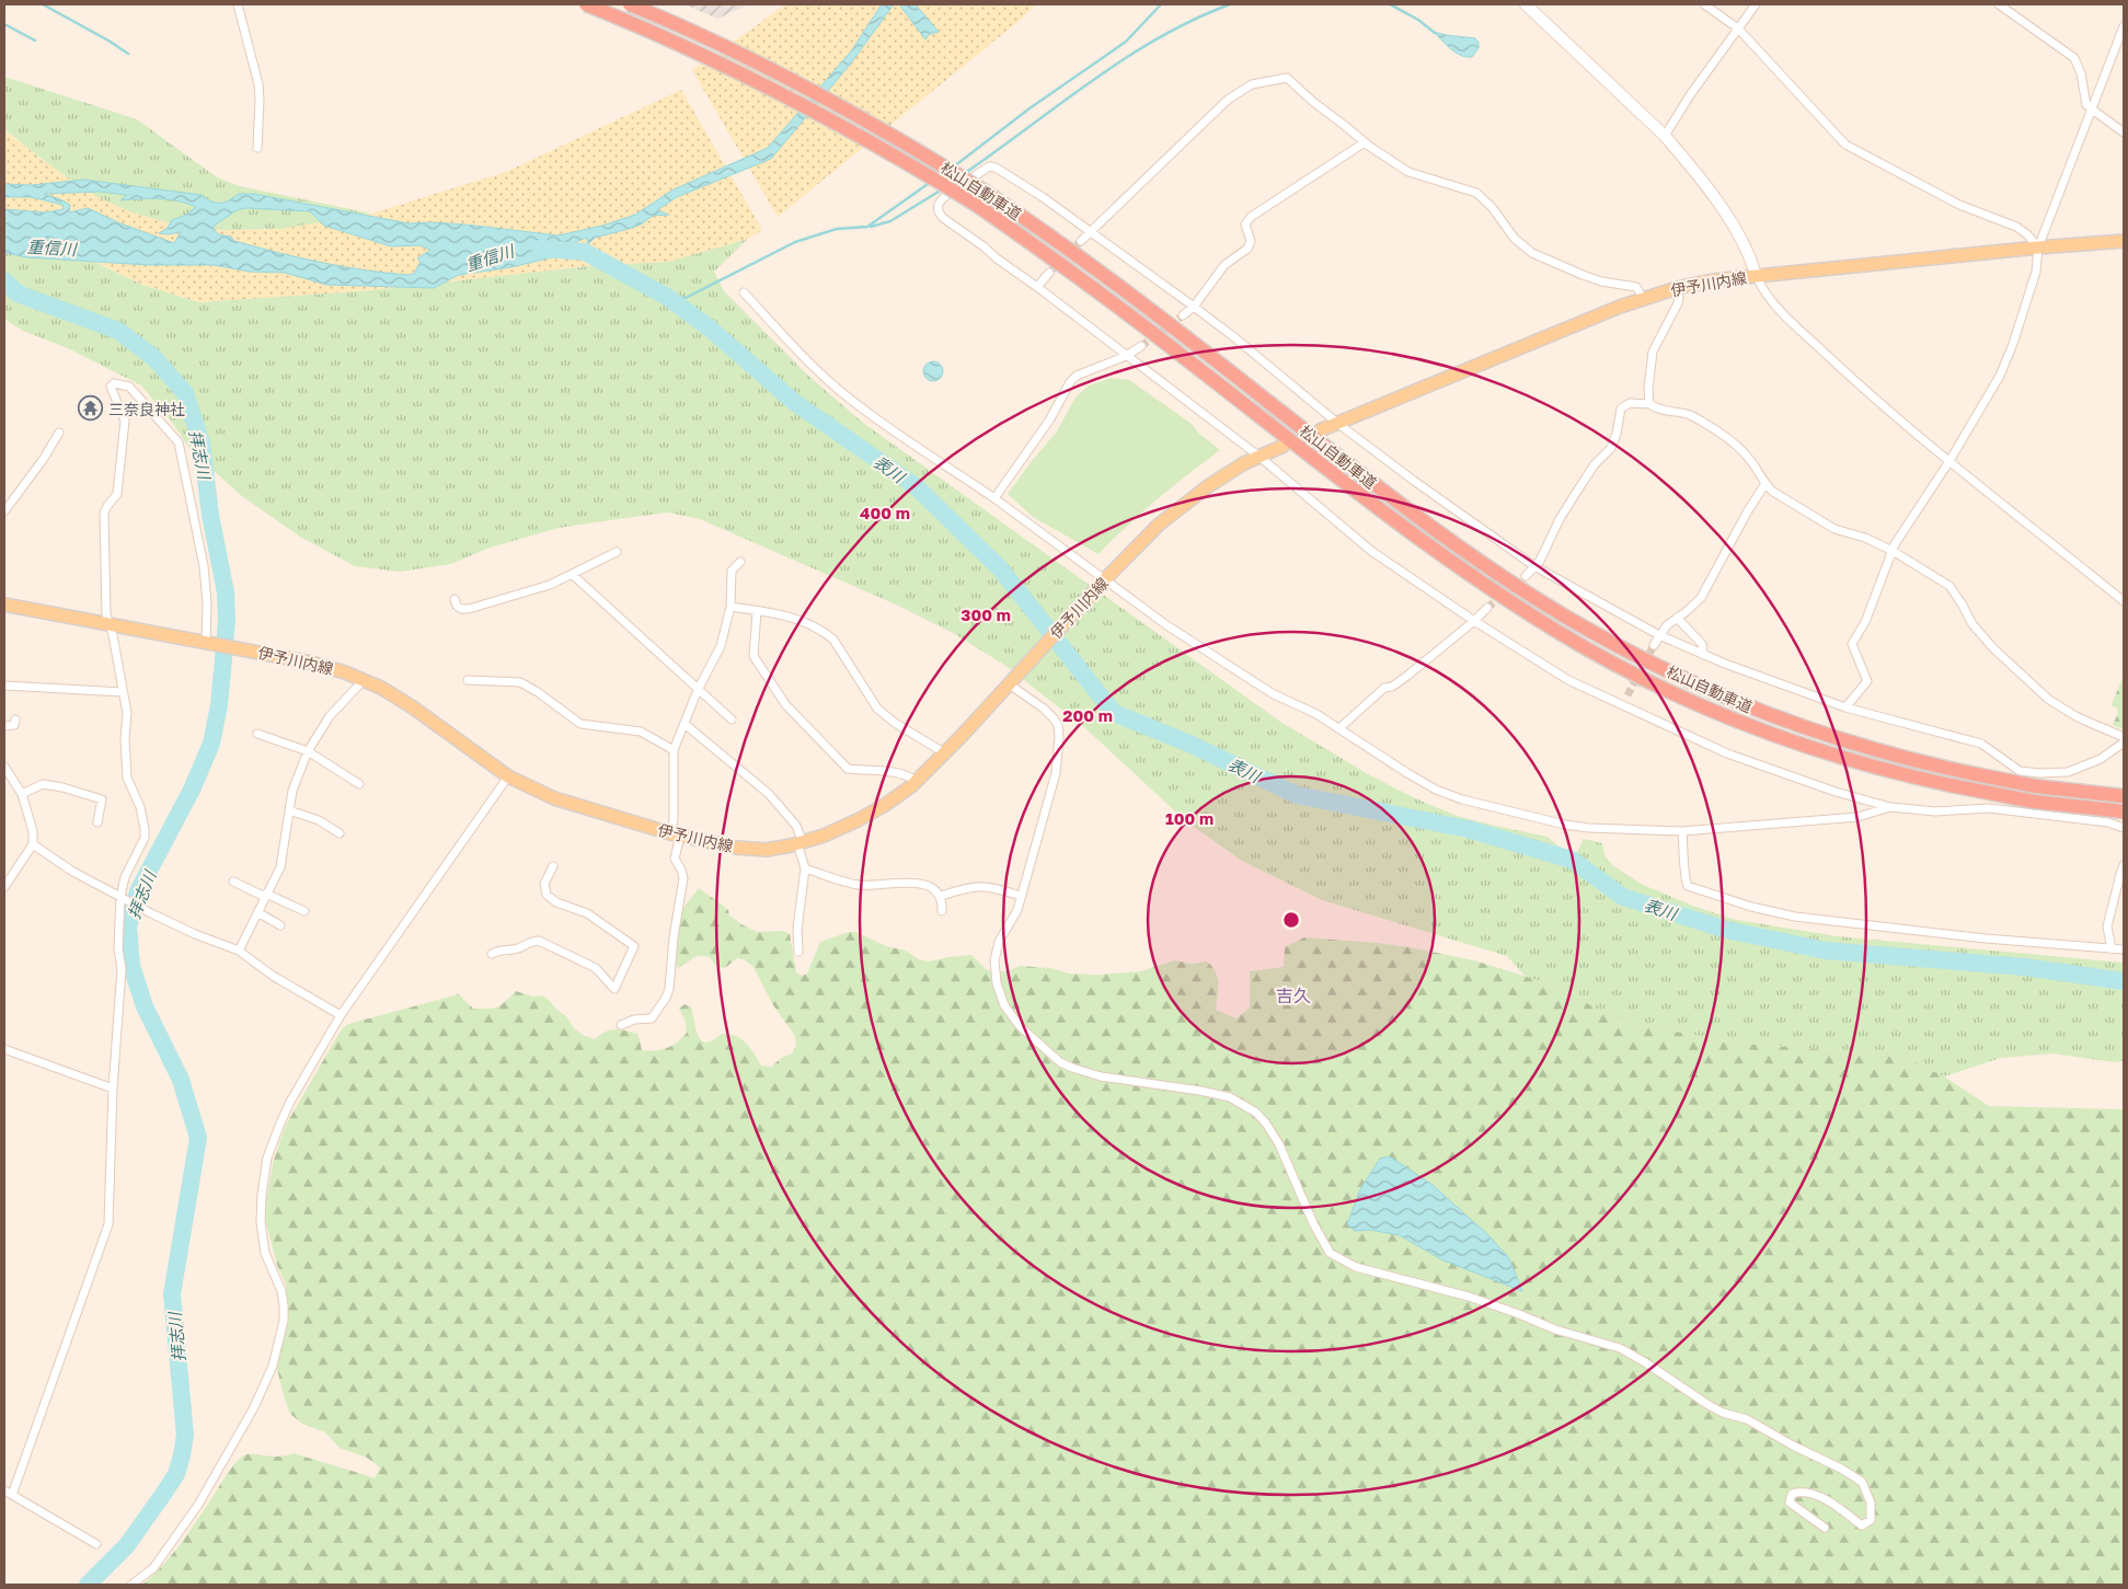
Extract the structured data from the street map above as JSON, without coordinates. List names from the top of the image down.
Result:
{
  "streets": {
    "highway": ["松山自動車道"],
    "main road": ["伊予川内線"]
  },
  "districts": ["吉久"],
  "water": ["重信川", "拝志川", "表川"],
  "places": {
    "temple": ["三奈良神社"]
  },
  "rings": [
    "400 m",
    "300 m",
    "200 m",
    "100 m"
  ]
}
